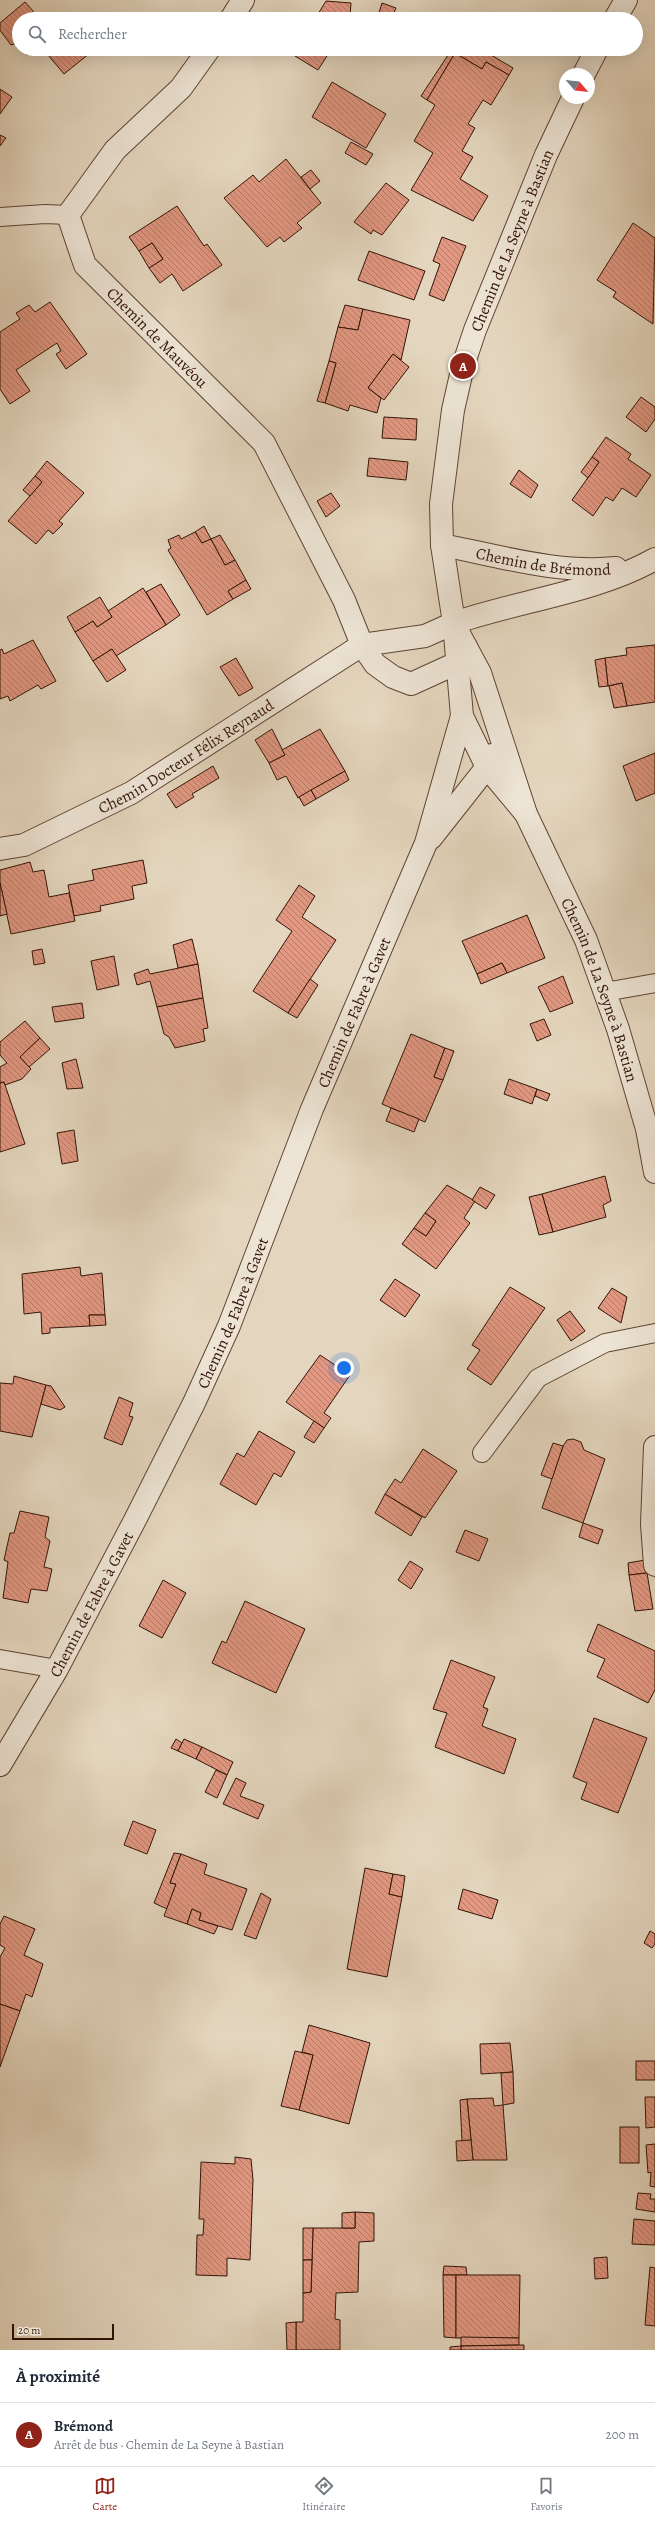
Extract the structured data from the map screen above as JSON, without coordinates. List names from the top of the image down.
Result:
{
  "streets": {
    "street": [
      "Chemin de La Seyne à Bastian",
      "Chemin de Mauvéou",
      "Chemin de Brémond",
      "Chemin Docteur Félix Reynaud",
      "Chemin de Fabre à Gavet"
    ]
  },
  "crossings": [
    ["Chemin de La Seyne à Bastian", "Chemin de Brémond"],
    ["Chemin de La Seyne à Bastian", "Chemin de Fabre à Gavet"],
    ["Chemin de Mauvéou", "Chemin Docteur Félix Reynaud"]
  ],
  "scale_bar": "20 m",
  "north": "bottom right",
  "page": {
    "search": "Rechercher",
    "pins": "A",
    "scale": "20 m",
    "heading": "À proximité",
    "list": [
      {
        "mark": "A",
        "name": "Brémond",
        "note": "Arrêt de bus · Chemin de La Seyne à Bastian",
        "value": "200 m"
      }
    ],
    "nav": ["Carte", "Itinéraire", "Favoris"]
  }
}
